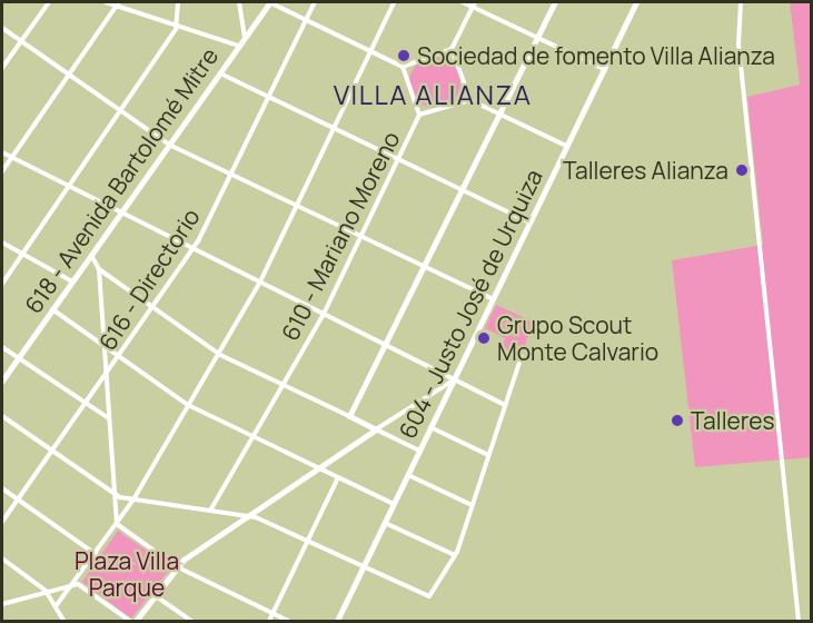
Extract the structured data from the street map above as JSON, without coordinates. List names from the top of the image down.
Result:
{
  "streets": {
    "main road": ["618 - Avenida Bartolomé Mitre", "604 - Justo José de Urquiza"],
    "street": ["610 - Mariano Moreno", "616 - Directorio"]
  },
  "districts": ["VILLA ALIANZA"],
  "parks": ["Plaza Villa Parque"],
  "places": [
    "Sociedad de fomento Villa Alianza",
    "Talleres Alianza",
    "Grupo Scout Monte Calvario",
    "Talleres"
  ]
}
